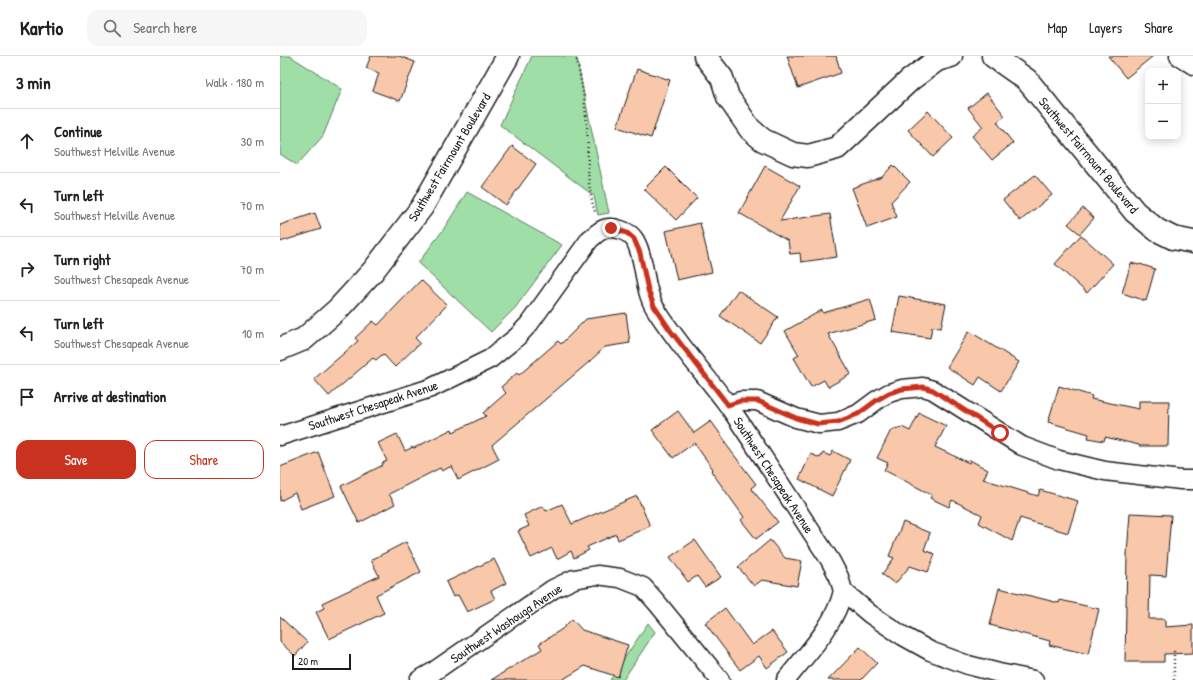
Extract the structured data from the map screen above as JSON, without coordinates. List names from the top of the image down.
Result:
{
  "streets": {
    "street": ["Southwest Fairmount Boulevard", "Southwest Chesapeak Avenue", "Southwest Washouga Avenue"]
  },
  "scale_bar": "20 m",
  "page": {
    "header": "Kartio",
    "search": "Search here",
    "nav": ["Map", "Layers", "Share"],
    "heading": ["3 min", "Walk · 180 m"],
    "map_buttons": ["+", "−"],
    "list": [
      ["Continue", "Southwest Melville Avenue", "30 m"],
      ["Turn left", "Southwest Melville Avenue", "70 m"],
      ["Turn right", "Southwest Chesapeak Avenue", "70 m"],
      ["Turn left", "Southwest Chesapeak Avenue", "10 m"],
      "Arrive at destination"
    ],
    "buttons": ["Save", "Share"],
    "scale": "20 m"
  }
}
